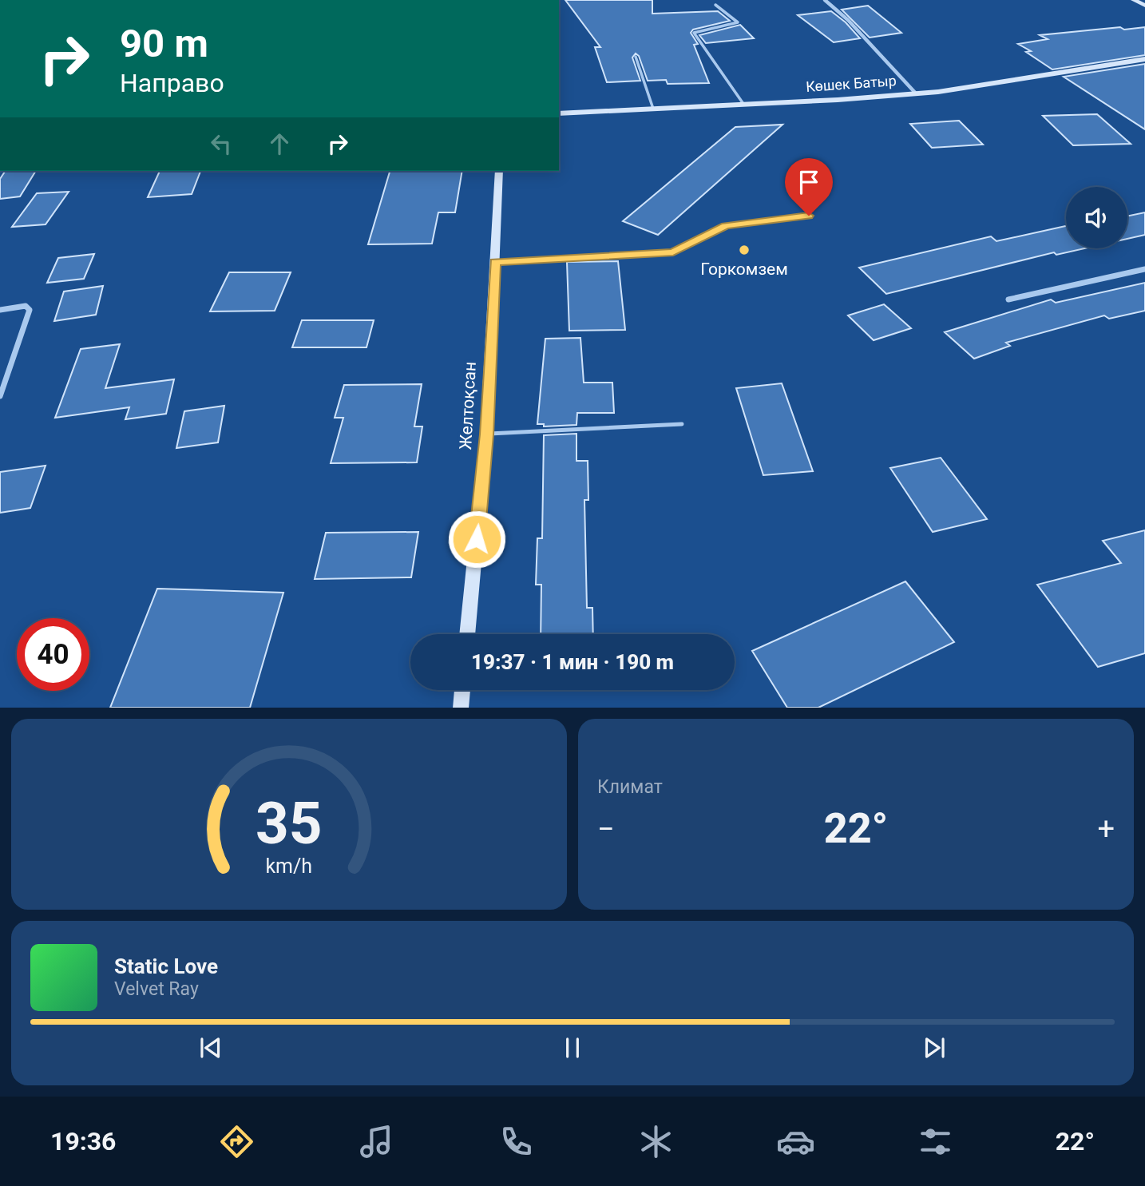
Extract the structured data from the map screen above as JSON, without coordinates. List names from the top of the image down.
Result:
{
  "streets": {
    "street": ["Көшек Батыр", "Желтоқсан"]
  },
  "places": ["Горкомзем"],
  "page": {
    "turn": ["90 m", "Направо"],
    "limit": "40",
    "trip": "19:37 · 1 мин · 190 m",
    "tile": "Климат",
    "heat": ["−", "22°", "+"],
    "song": ["Static Love", "Velvet Ray"],
    "tabs": ["19:36", "22°"],
    "gauge": ["35", "km/h"]
  }
}
